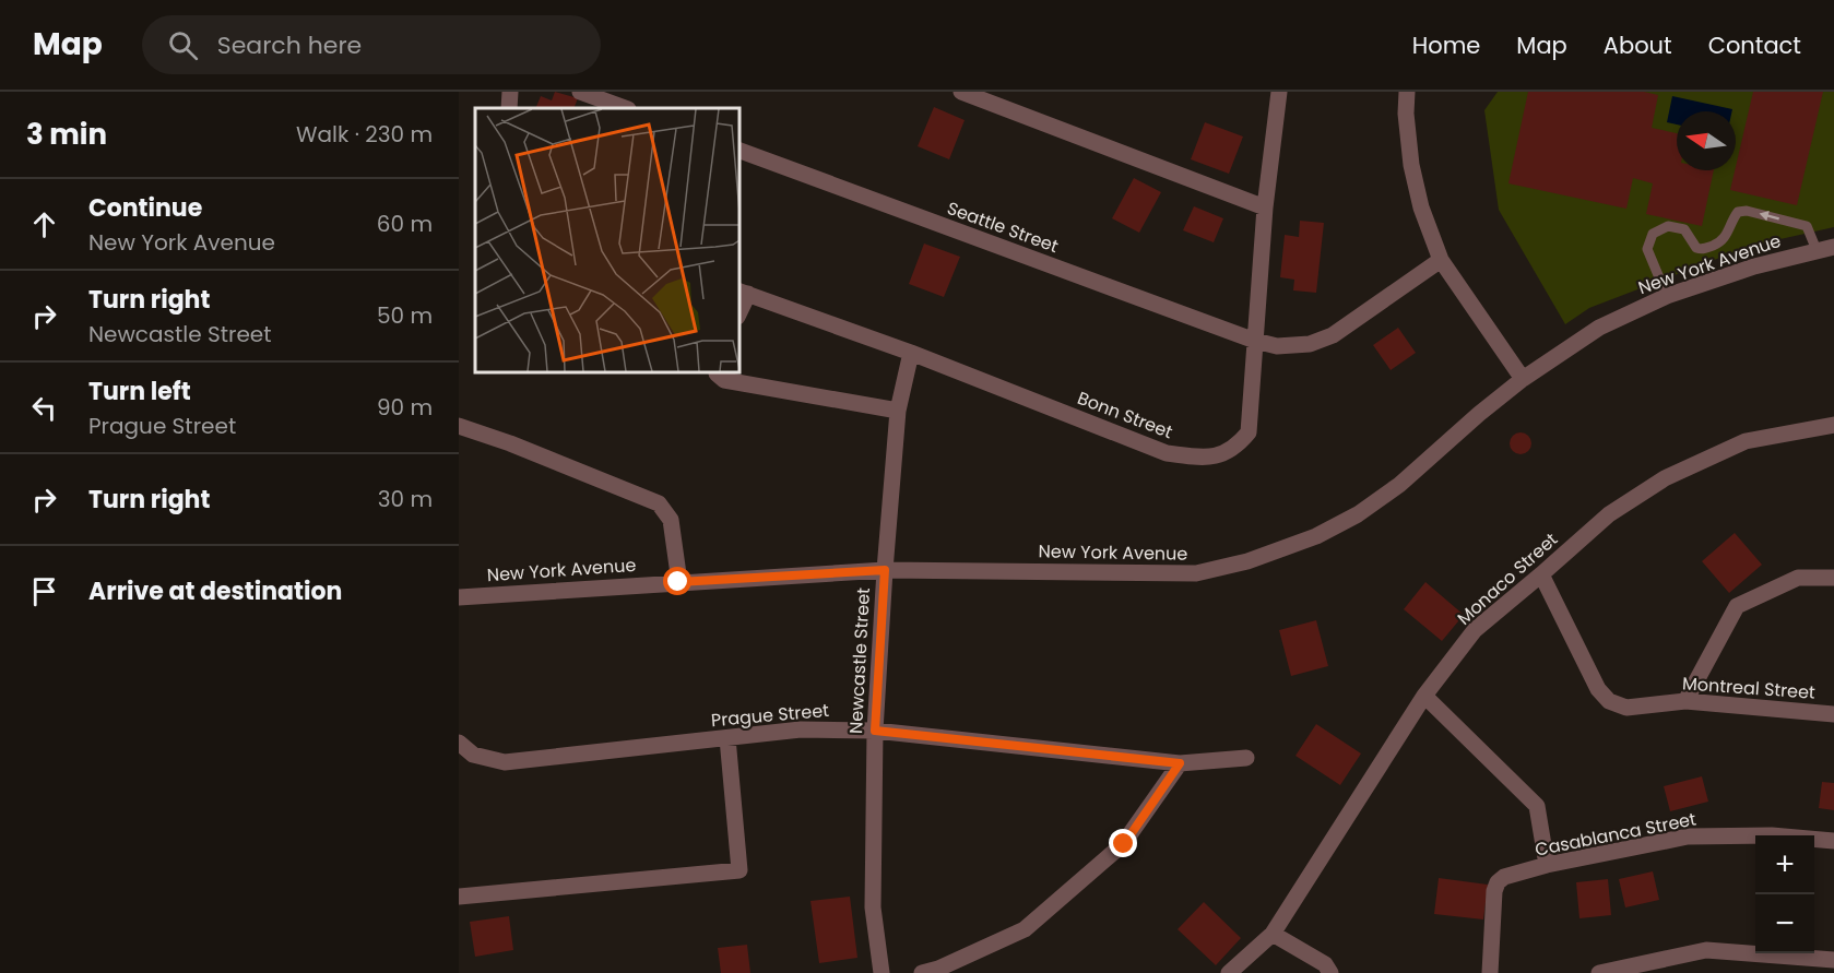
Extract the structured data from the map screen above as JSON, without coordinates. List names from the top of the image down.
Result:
{
  "streets": {
    "street": [
      "Seattle Street",
      "New York Avenue",
      "Bonn Street",
      "Monaco Street",
      "Newcastle Street",
      "Montreal Street",
      "Prague Street",
      "Casablanca Street"
    ]
  },
  "crossings": [
    ["Seattle Street", "Bonn Street"],
    ["New York Avenue", "Newcastle Street"],
    ["Bonn Street", "Newcastle Street"],
    ["Monaco Street", "Montreal Street"],
    ["Newcastle Street", "Prague Street"]
  ],
  "north": "left",
  "page": {
    "header": "Map",
    "search": "Search here",
    "nav": [
      "Home",
      "Map",
      "About",
      "Contact"
    ],
    "heading": ["3 min", "Walk · 230 m"],
    "list": [
      ["Continue", "New York Avenue", "60 m"],
      ["Turn right", "Newcastle Street", "50 m"],
      ["Turn left", "Prague Street", "90 m"],
      ["Turn right", "30 m"],
      "Arrive at destination"
    ],
    "map_buttons": ["+", "−"]
  }
}
